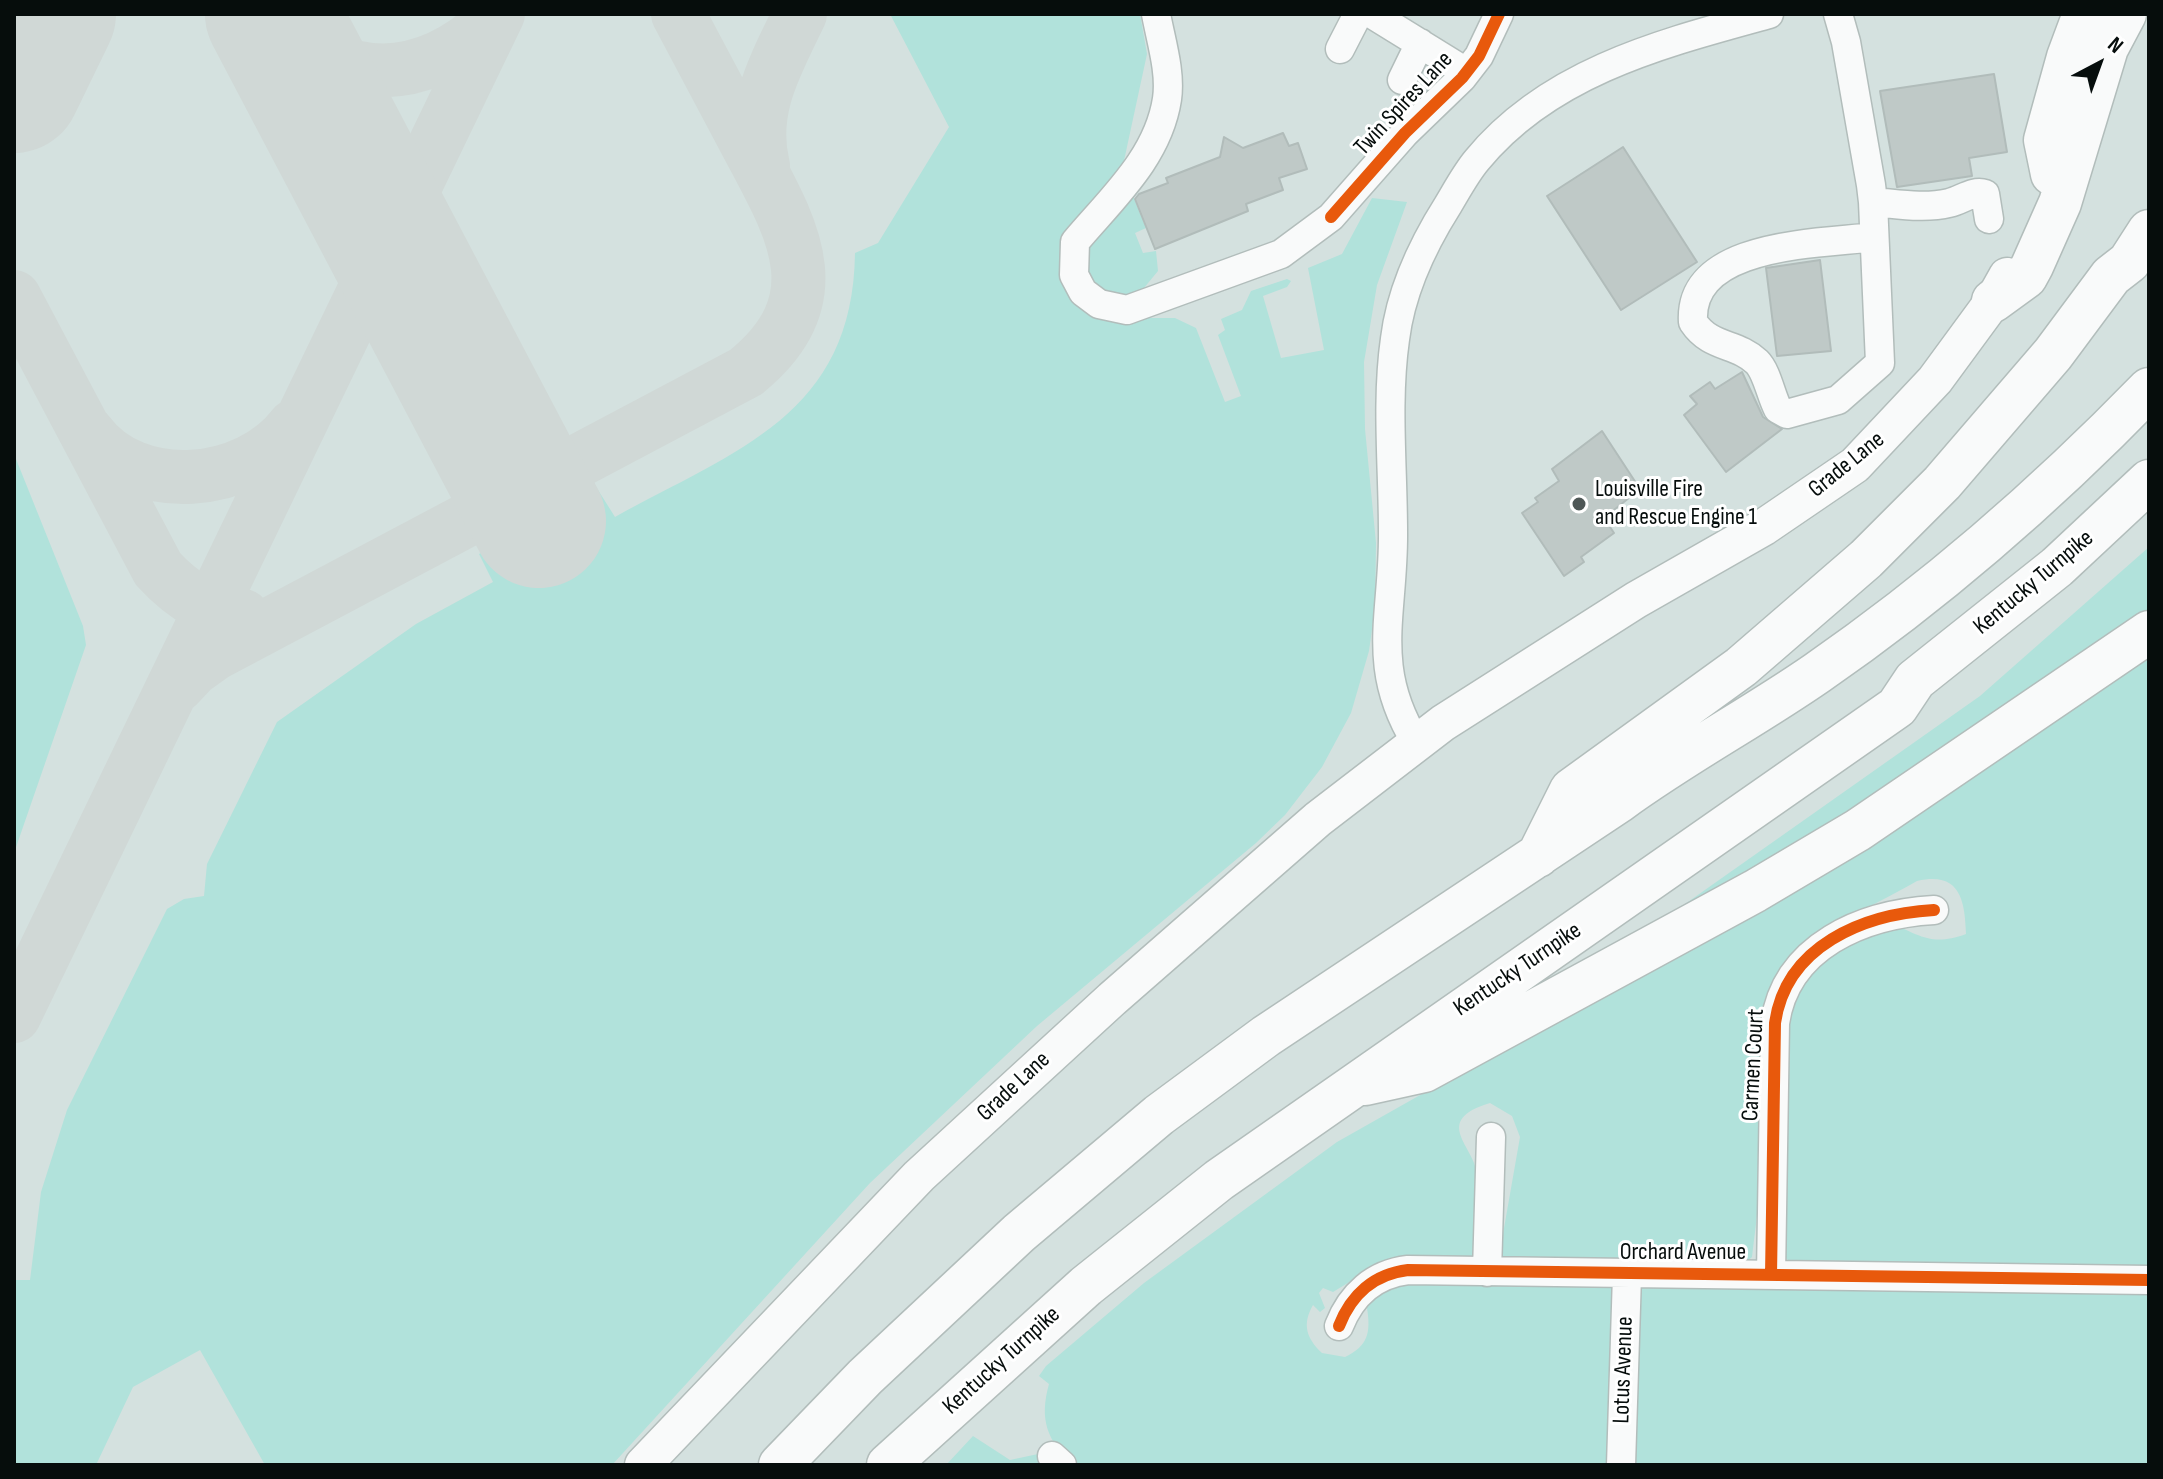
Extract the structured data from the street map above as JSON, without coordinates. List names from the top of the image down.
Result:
{
  "streets": {
    "highway": ["Kentucky Turnpike"],
    "main road": ["Grade Lane"],
    "street": [
      "Twin Spires Lane",
      "Carmen Court",
      "Orchard Avenue",
      "Lotus Avenue"
    ]
  },
  "crossings": [
    ["Carmen Court", "Orchard Avenue"],
    ["Orchard Avenue", "Lotus Avenue"]
  ],
  "places": ["Louisville Fire and Rescue Engine 1"],
  "north": "top right"
}
